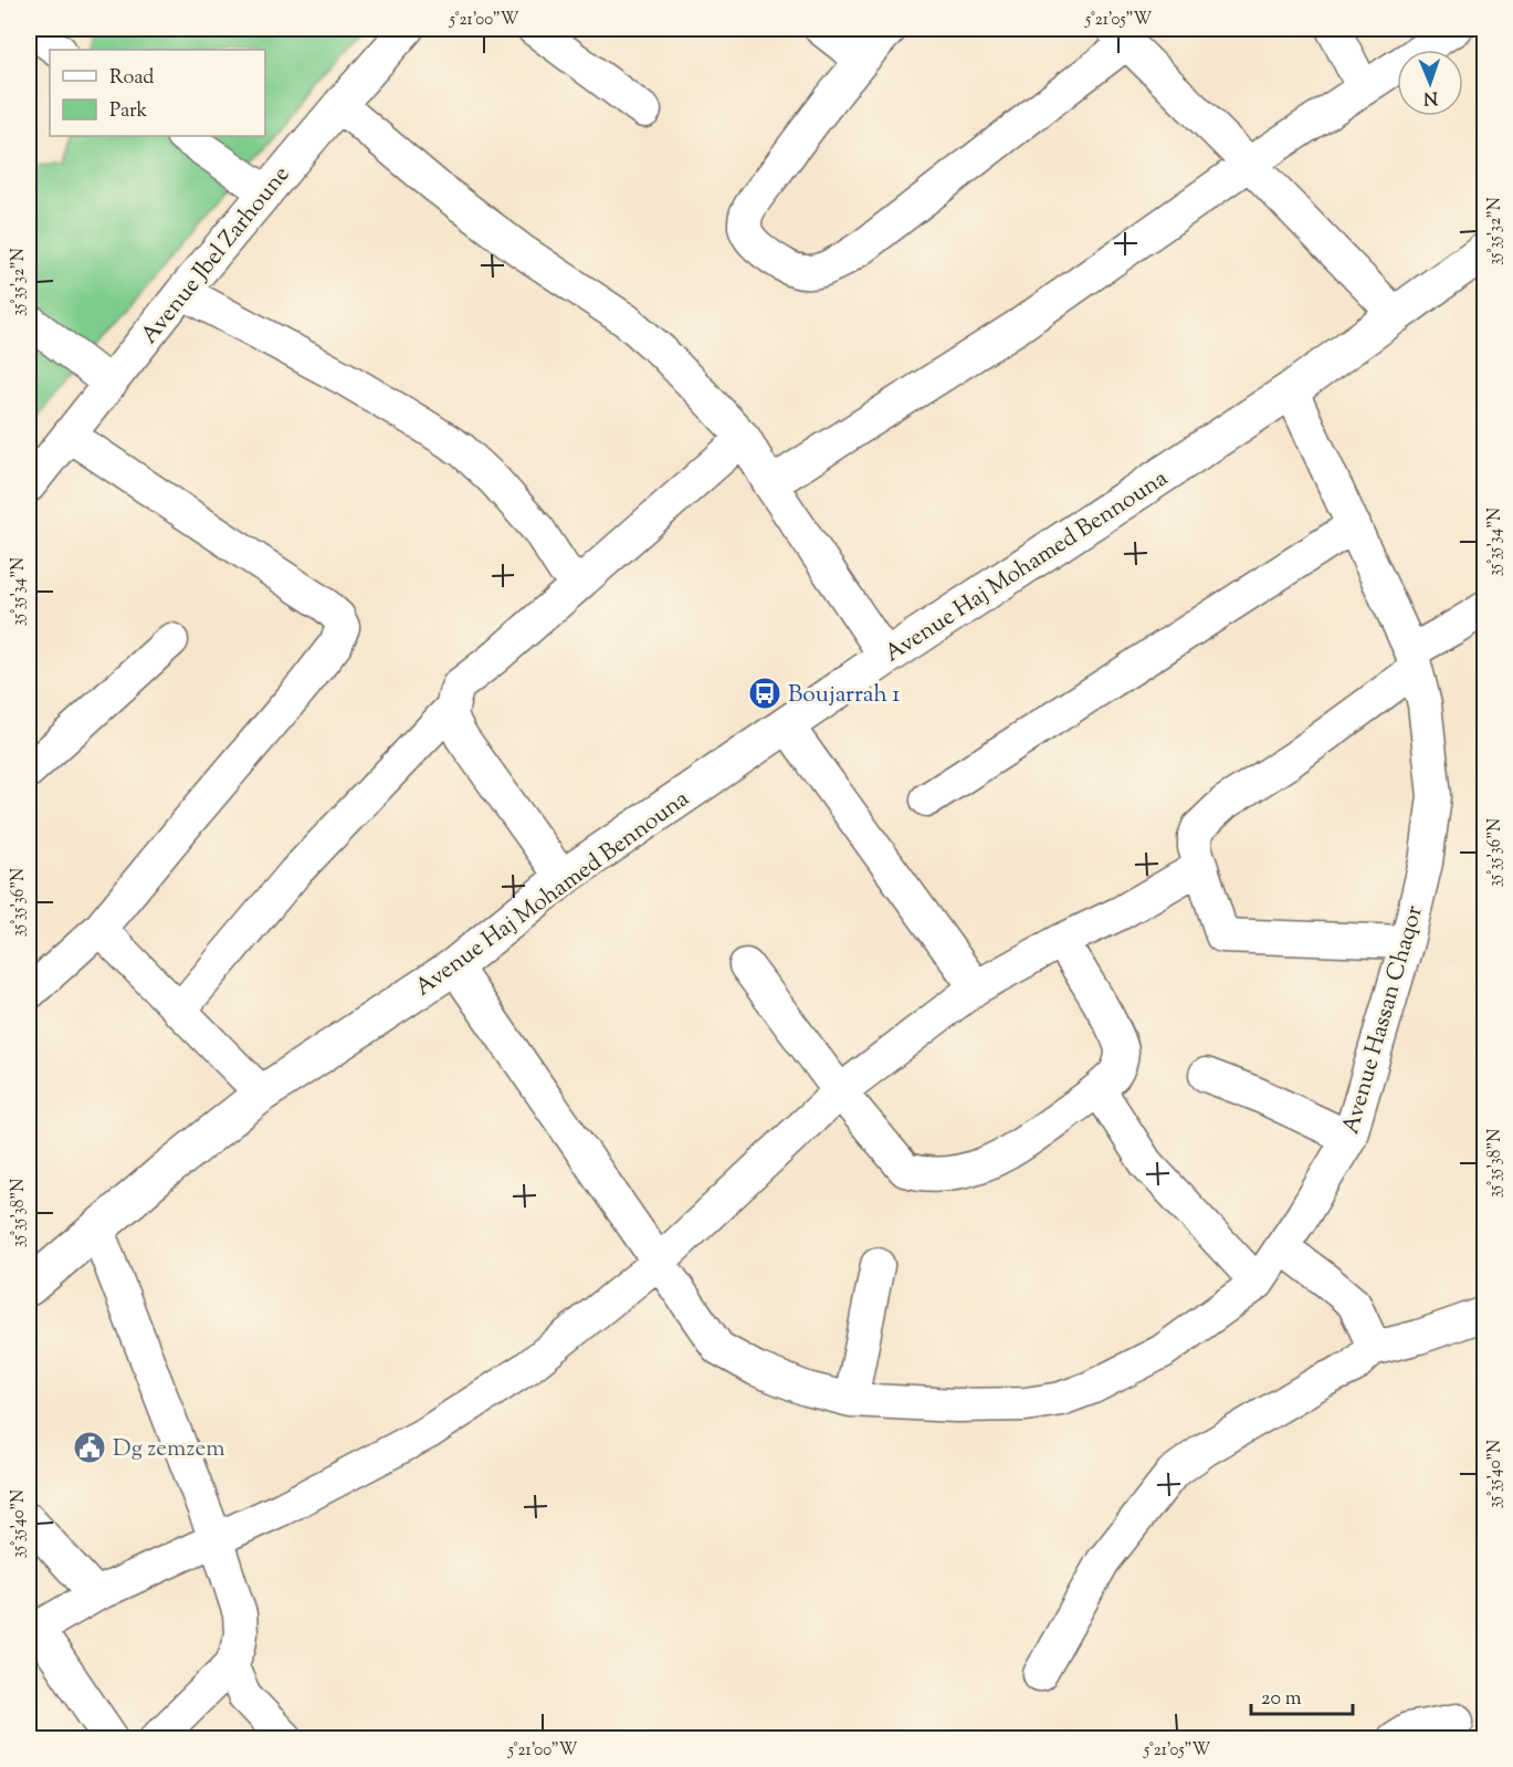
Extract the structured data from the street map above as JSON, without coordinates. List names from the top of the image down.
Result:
{
  "streets": {
    "street": ["Avenue Jbel Zarhoune", "Avenue Haj Mohamed Bennouna", "Avenue Hassan Chaqor"]
  },
  "crossings": [
    ["Avenue Haj Mohamed Bennouna", "Avenue Hassan Chaqor"]
  ],
  "places": {
    "bus stop": ["Boujarrah 1"],
    "public building": ["Dg zemzem"]
  },
  "legend": ["Road", "Park"],
  "scale_bar": "20 m",
  "north": "bottom",
  "coordinates": [
    "5°21'00\"W",
    "5°21'05\"W",
    "35°35'32\"N",
    "35°35'34\"N",
    "35°35'36\"N",
    "35°35'38\"N",
    "35°35'40\"N"
  ]
}
